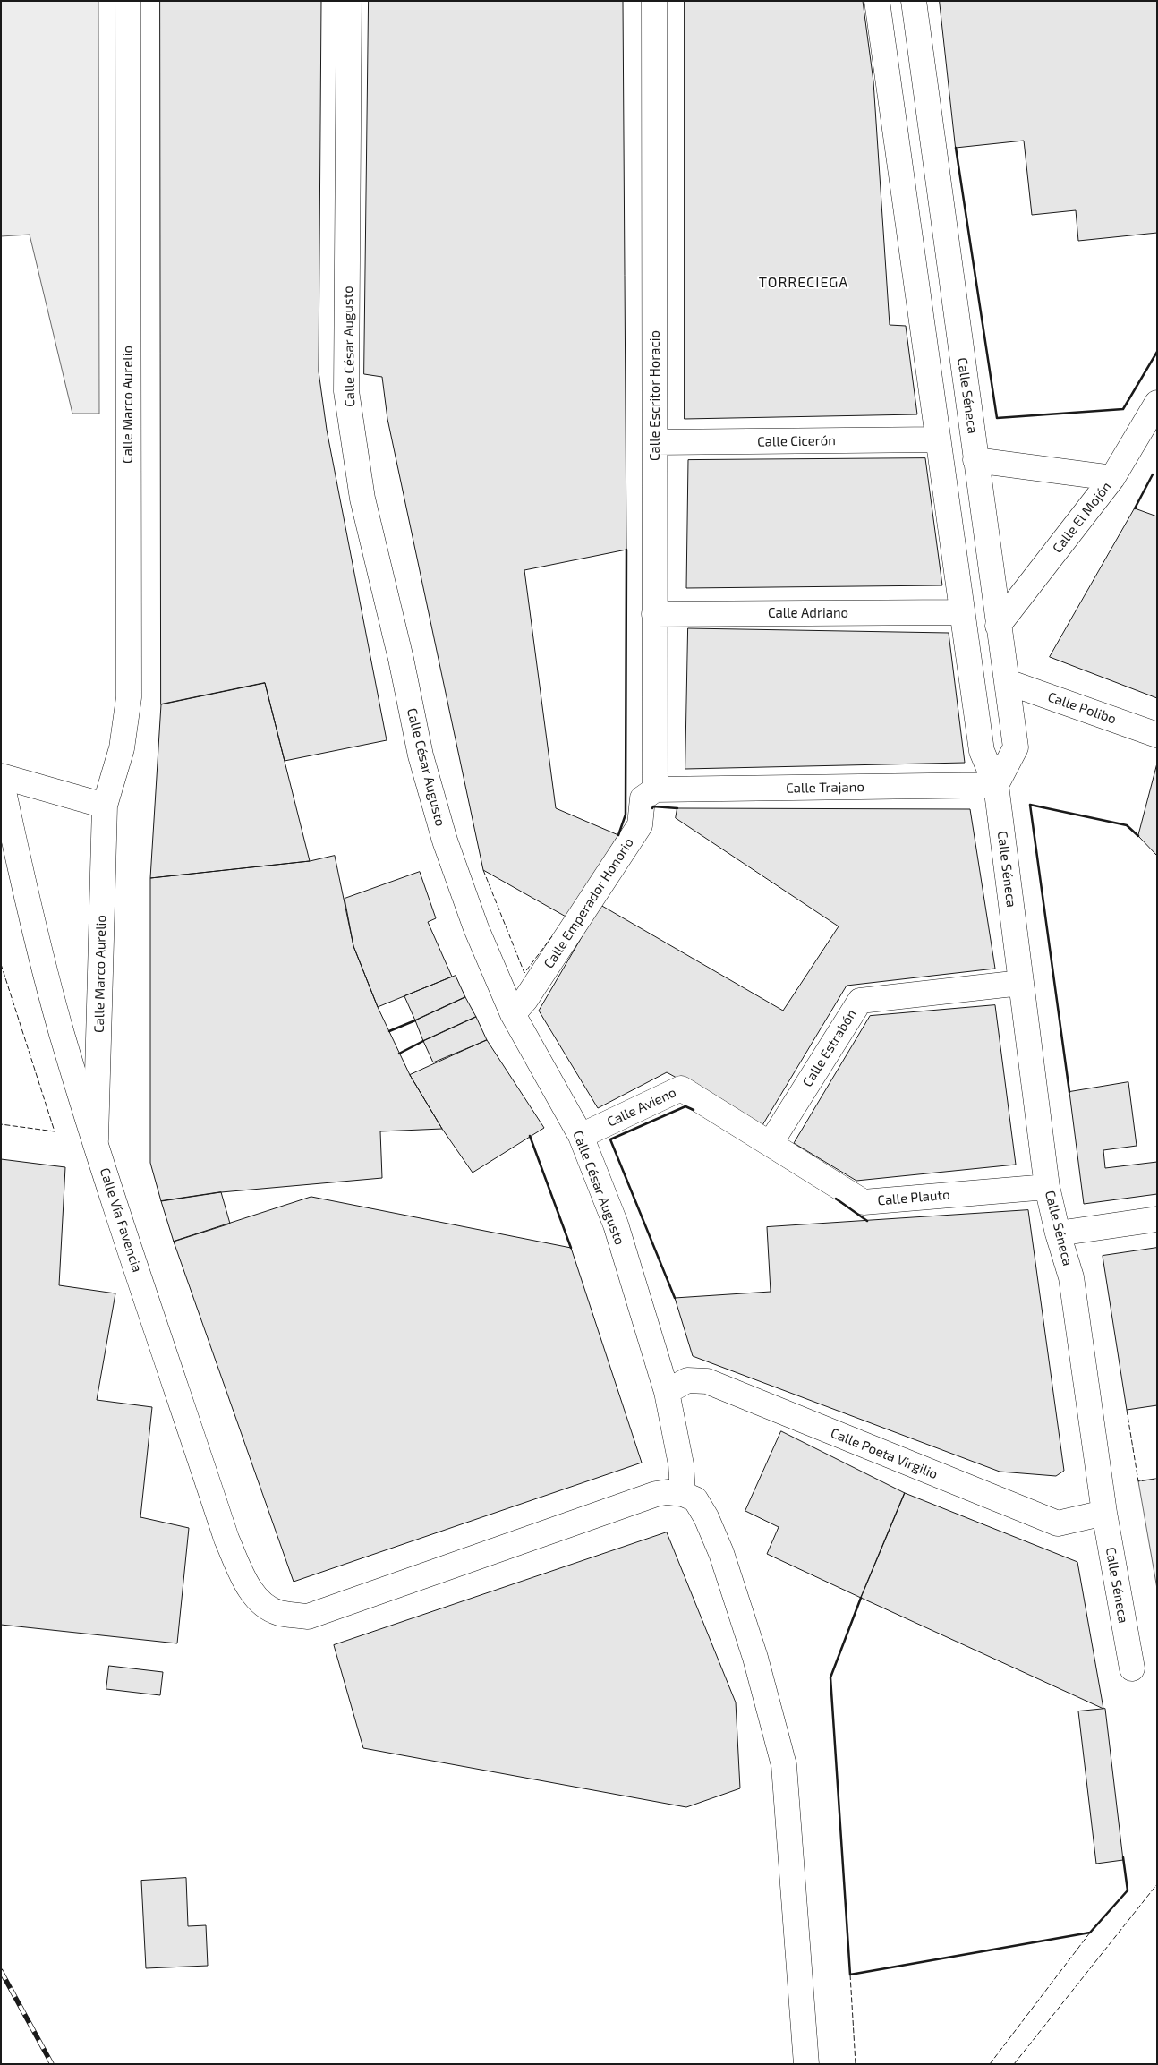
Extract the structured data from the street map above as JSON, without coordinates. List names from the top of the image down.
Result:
{
  "streets": {
    "street": [
      "Calle César Augusto",
      "Calle Escritor Horacio",
      "Calle Séneca",
      "Calle Marco Aurelio",
      "Calle Cicerón",
      "Calle El Mojón",
      "Calle Adriano",
      "Calle Polibo",
      "Calle Trajano",
      "Calle Emperador Honorio",
      "Calle Estrabón",
      "Calle Avieno",
      "Calle Plauto",
      "Calle Vía Favencia",
      "Calle Poeta Virgilio"
    ]
  },
  "crossings": [
    ["Calle César Augusto", "Calle Emperador Honorio"],
    ["Calle César Augusto", "Calle Avieno"],
    ["Calle César Augusto", "Calle Vía Favencia"],
    ["Calle César Augusto", "Calle Poeta Virgilio"],
    ["Calle Escritor Horacio", "Calle Cicerón"],
    ["Calle Escritor Horacio", "Calle Adriano"],
    ["Calle Escritor Horacio", "Calle Trajano"],
    ["Calle Escritor Horacio", "Calle Emperador Honorio"],
    ["Calle Séneca", "Calle Cicerón"],
    ["Calle Séneca", "Calle El Mojón"],
    ["Calle Séneca", "Calle Adriano"],
    ["Calle Séneca", "Calle Polibo"],
    ["Calle Séneca", "Calle Trajano"],
    ["Calle Séneca", "Calle Estrabón"],
    ["Calle Séneca", "Calle Plauto"],
    ["Calle Séneca", "Calle Poeta Virgilio"],
    ["Calle Marco Aurelio", "Calle Vía Favencia"],
    ["Calle Trajano", "Calle Emperador Honorio"],
    ["Calle Estrabón", "Calle Avieno"],
    ["Calle Estrabón", "Calle Plauto"],
    ["Calle Avieno", "Calle Plauto"]
  ],
  "districts": ["TORRECIEGA"]
}
